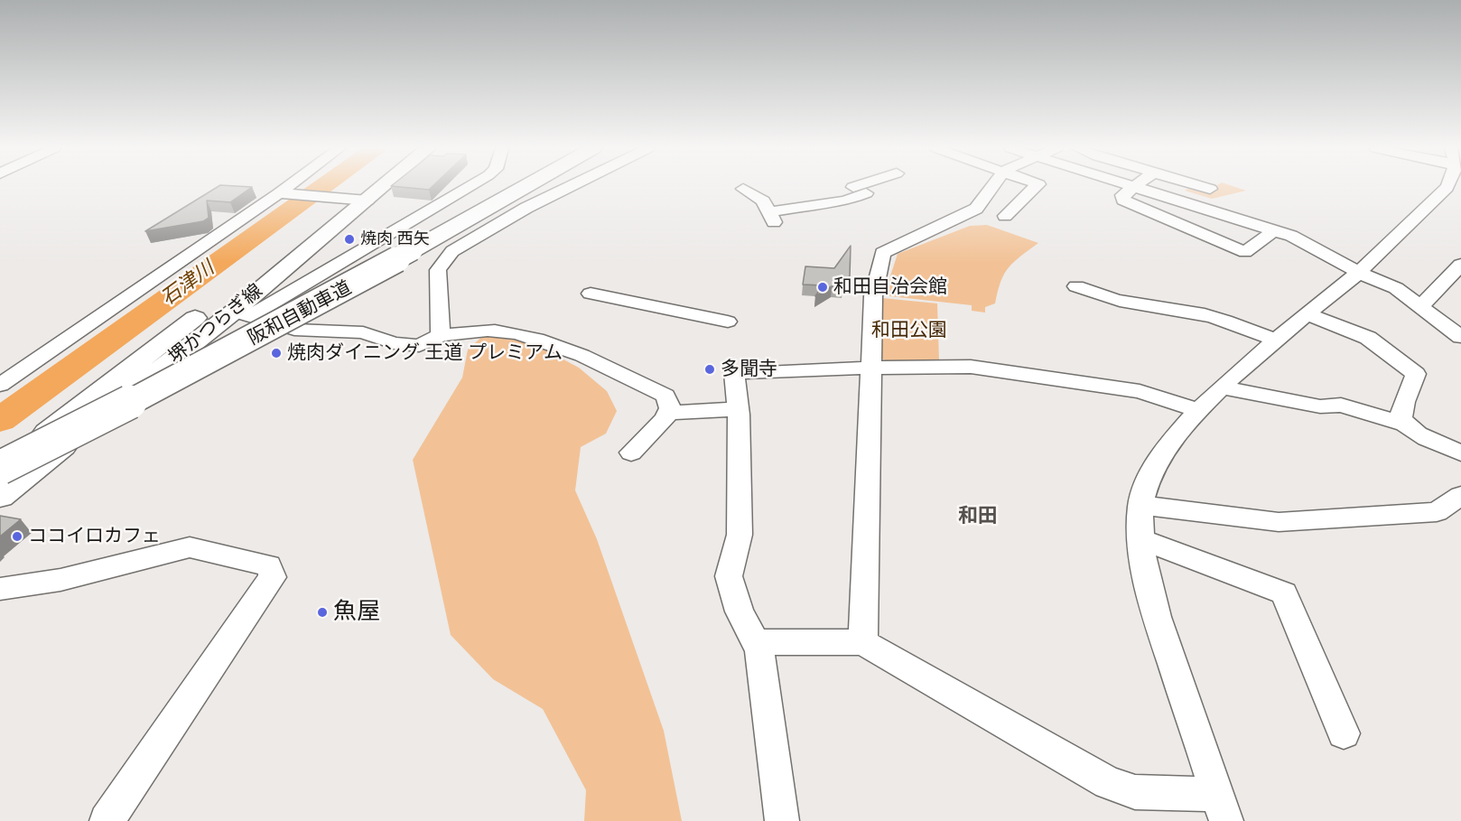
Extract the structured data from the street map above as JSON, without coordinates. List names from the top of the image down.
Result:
{
  "streets": {
    "highway": ["阪和自動車道"],
    "main road": ["堺かつらぎ線"]
  },
  "crossings": [
    ["阪和自動車道", "堺かつらぎ線"]
  ],
  "districts": ["和田"],
  "water": ["石津川"],
  "parks": ["和田公園"],
  "places": [
    "焼肉 西矢",
    "和田自治会館",
    "焼肉ダイニング 王道 プレミアム",
    "多聞寺",
    "ココイロカフェ",
    "魚屋"
  ]
}
